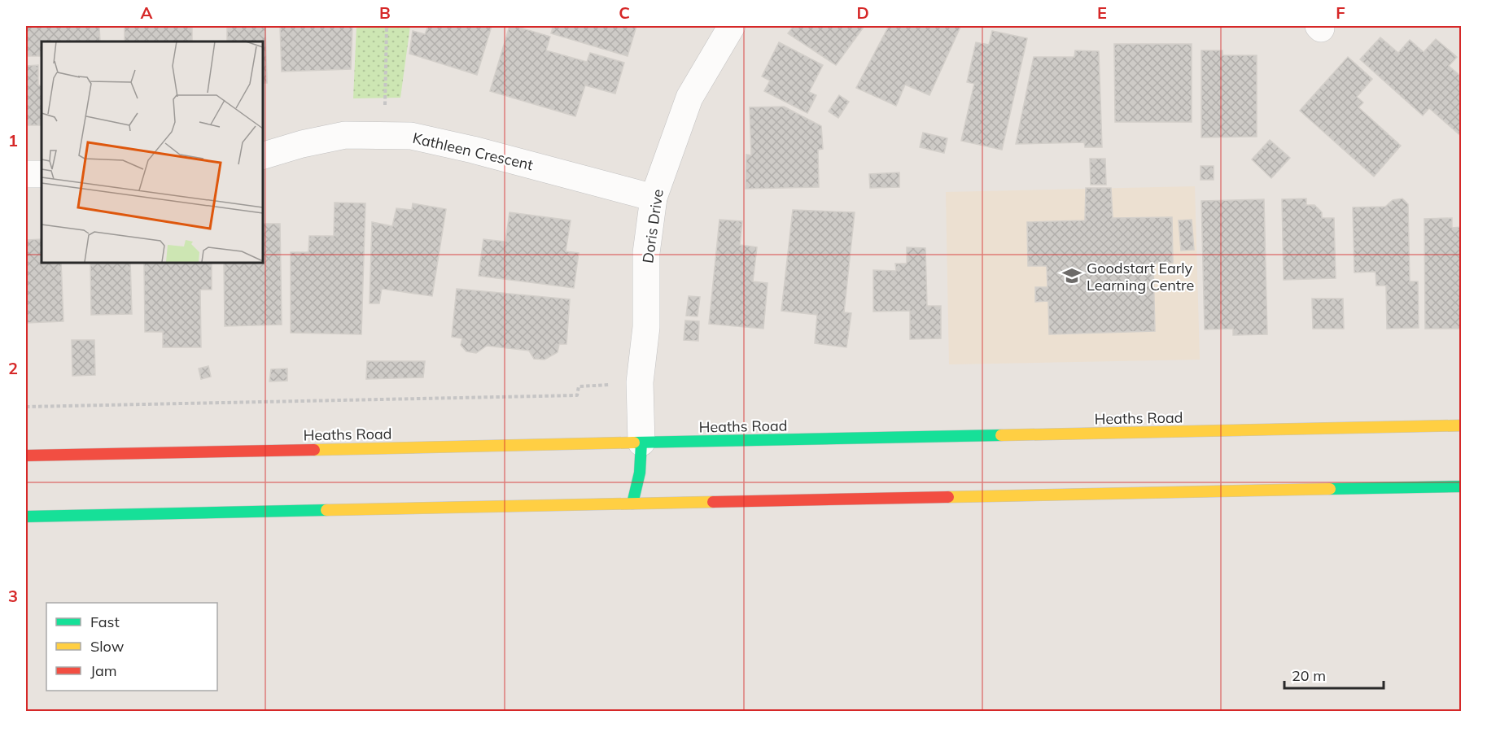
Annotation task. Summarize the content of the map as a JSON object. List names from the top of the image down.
{
  "streets": {
    "main road": ["Heaths Road"],
    "street": ["Kathleen Crescent", "Doris Drive"]
  },
  "crossings": [
    ["Kathleen Crescent", "Doris Drive"],
    ["Doris Drive", "Heaths Road"]
  ],
  "places": {
    "school or university": ["Goodstart Early Learning Centre"]
  },
  "legend": ["Fast", "Slow", "Jam"],
  "scale_bar": "20 m",
  "grid": {
    "columns": [
      "A",
      "B",
      "C",
      "D",
      "E",
      "F"
    ],
    "rows": ["1", "2", "3"]
  }
}
